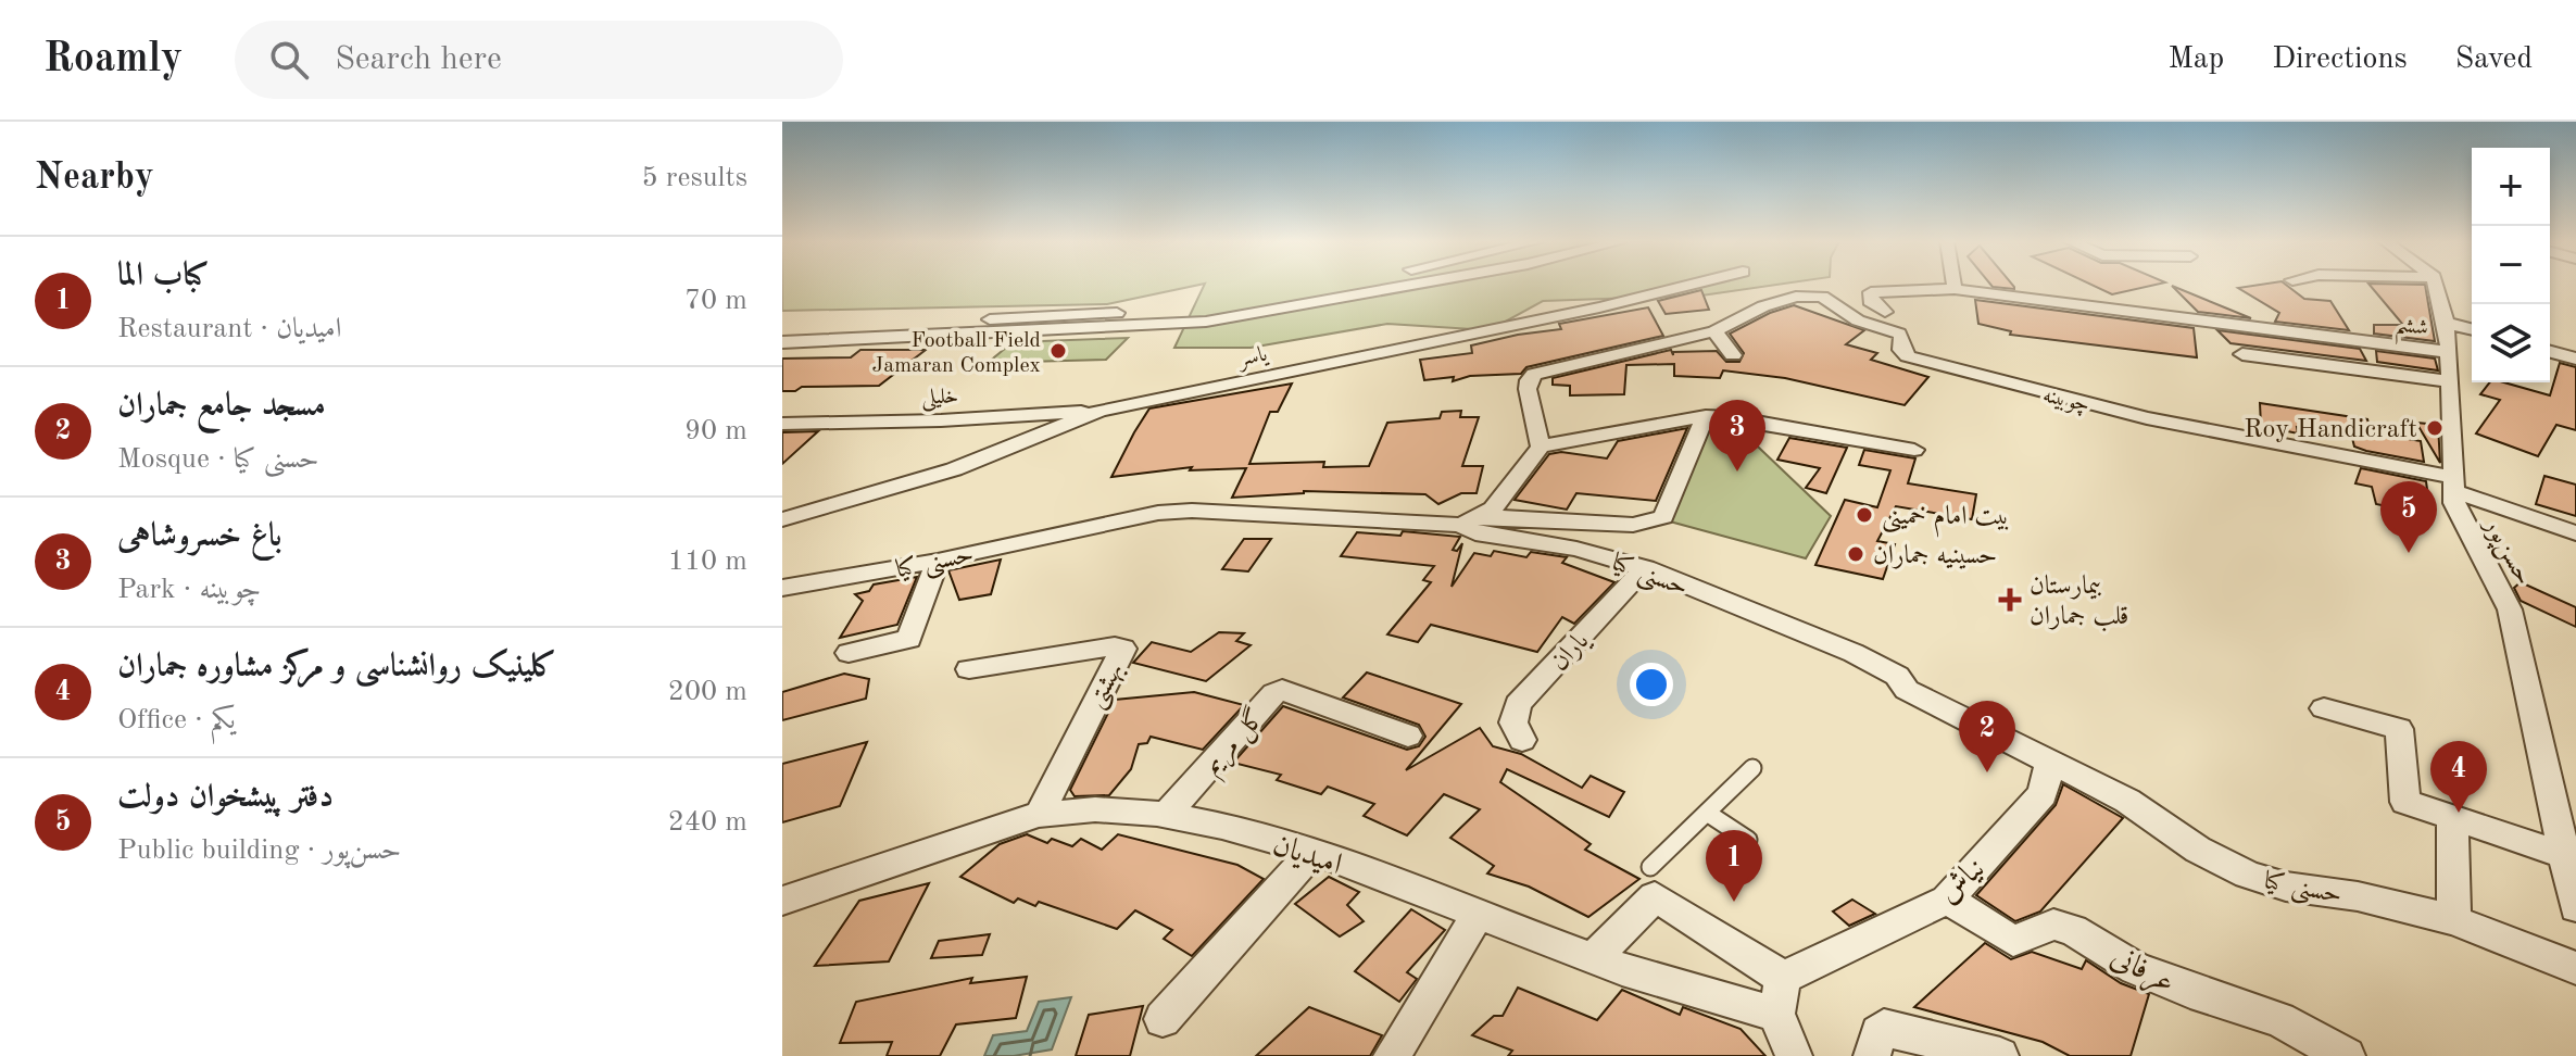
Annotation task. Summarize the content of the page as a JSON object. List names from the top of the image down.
{
  "streets": {
    "street": [
      "ششم",
      "یاسر",
      "خلیلی",
      "چوبینه",
      "حسن‌پور",
      "حسنی کیا",
      "یاران",
      "بهشتی",
      "گل مریم",
      "امیدیان",
      "نیاش",
      "عرفانی"
    ]
  },
  "crossings": [
    ["ششم", "حسن‌پور"],
    ["یاسر", "خلیلی"],
    ["چوبینه", "حسن‌پور"],
    ["حسنی کیا", "یاران"],
    ["حسنی کیا", "نیاش"],
    ["بهشتی", "امیدیان"],
    ["گل مریم", "امیدیان"],
    ["نیاش", "عرفانی"]
  ],
  "places": {
    "other": [
      "Football Field Jamaran Complex",
      "Roy Handicraft",
      "بیت امام خمینی",
      "حسینیه جماران"
    ],
    "health": ["بیمارستان قلب جماران"]
  },
  "page": {
    "header": "Roamly",
    "search": "Search here",
    "nav": ["Map", "Directions", "Saved"],
    "heading": ["Nearby", "5 results"],
    "map_buttons": ["+", "−"],
    "list": [
      {
        "mark": "1",
        "name": "كباب الما",
        "note": "Restaurant · امیدیان",
        "value": "70 m"
      },
      {
        "mark": "2",
        "name": "مسجد جامع جماران",
        "note": "Mosque · حسنی کیا",
        "value": "90 m"
      },
      {
        "mark": "3",
        "name": "باغ خسروشاهی",
        "note": "Park · چوبینه",
        "value": "110 m"
      },
      {
        "mark": "4",
        "name": "کلینیک روانشناسی و مرکز مشاوره جماران",
        "note": "Office · یکم",
        "value": "200 m"
      },
      {
        "mark": "5",
        "name": "دفتر پیشخوان دولت",
        "note": "Public building · حسن‌پور",
        "value": "240 m"
      }
    ],
    "pins": [
      "3",
      "5",
      "2",
      "4",
      "1"
    ]
  }
}
